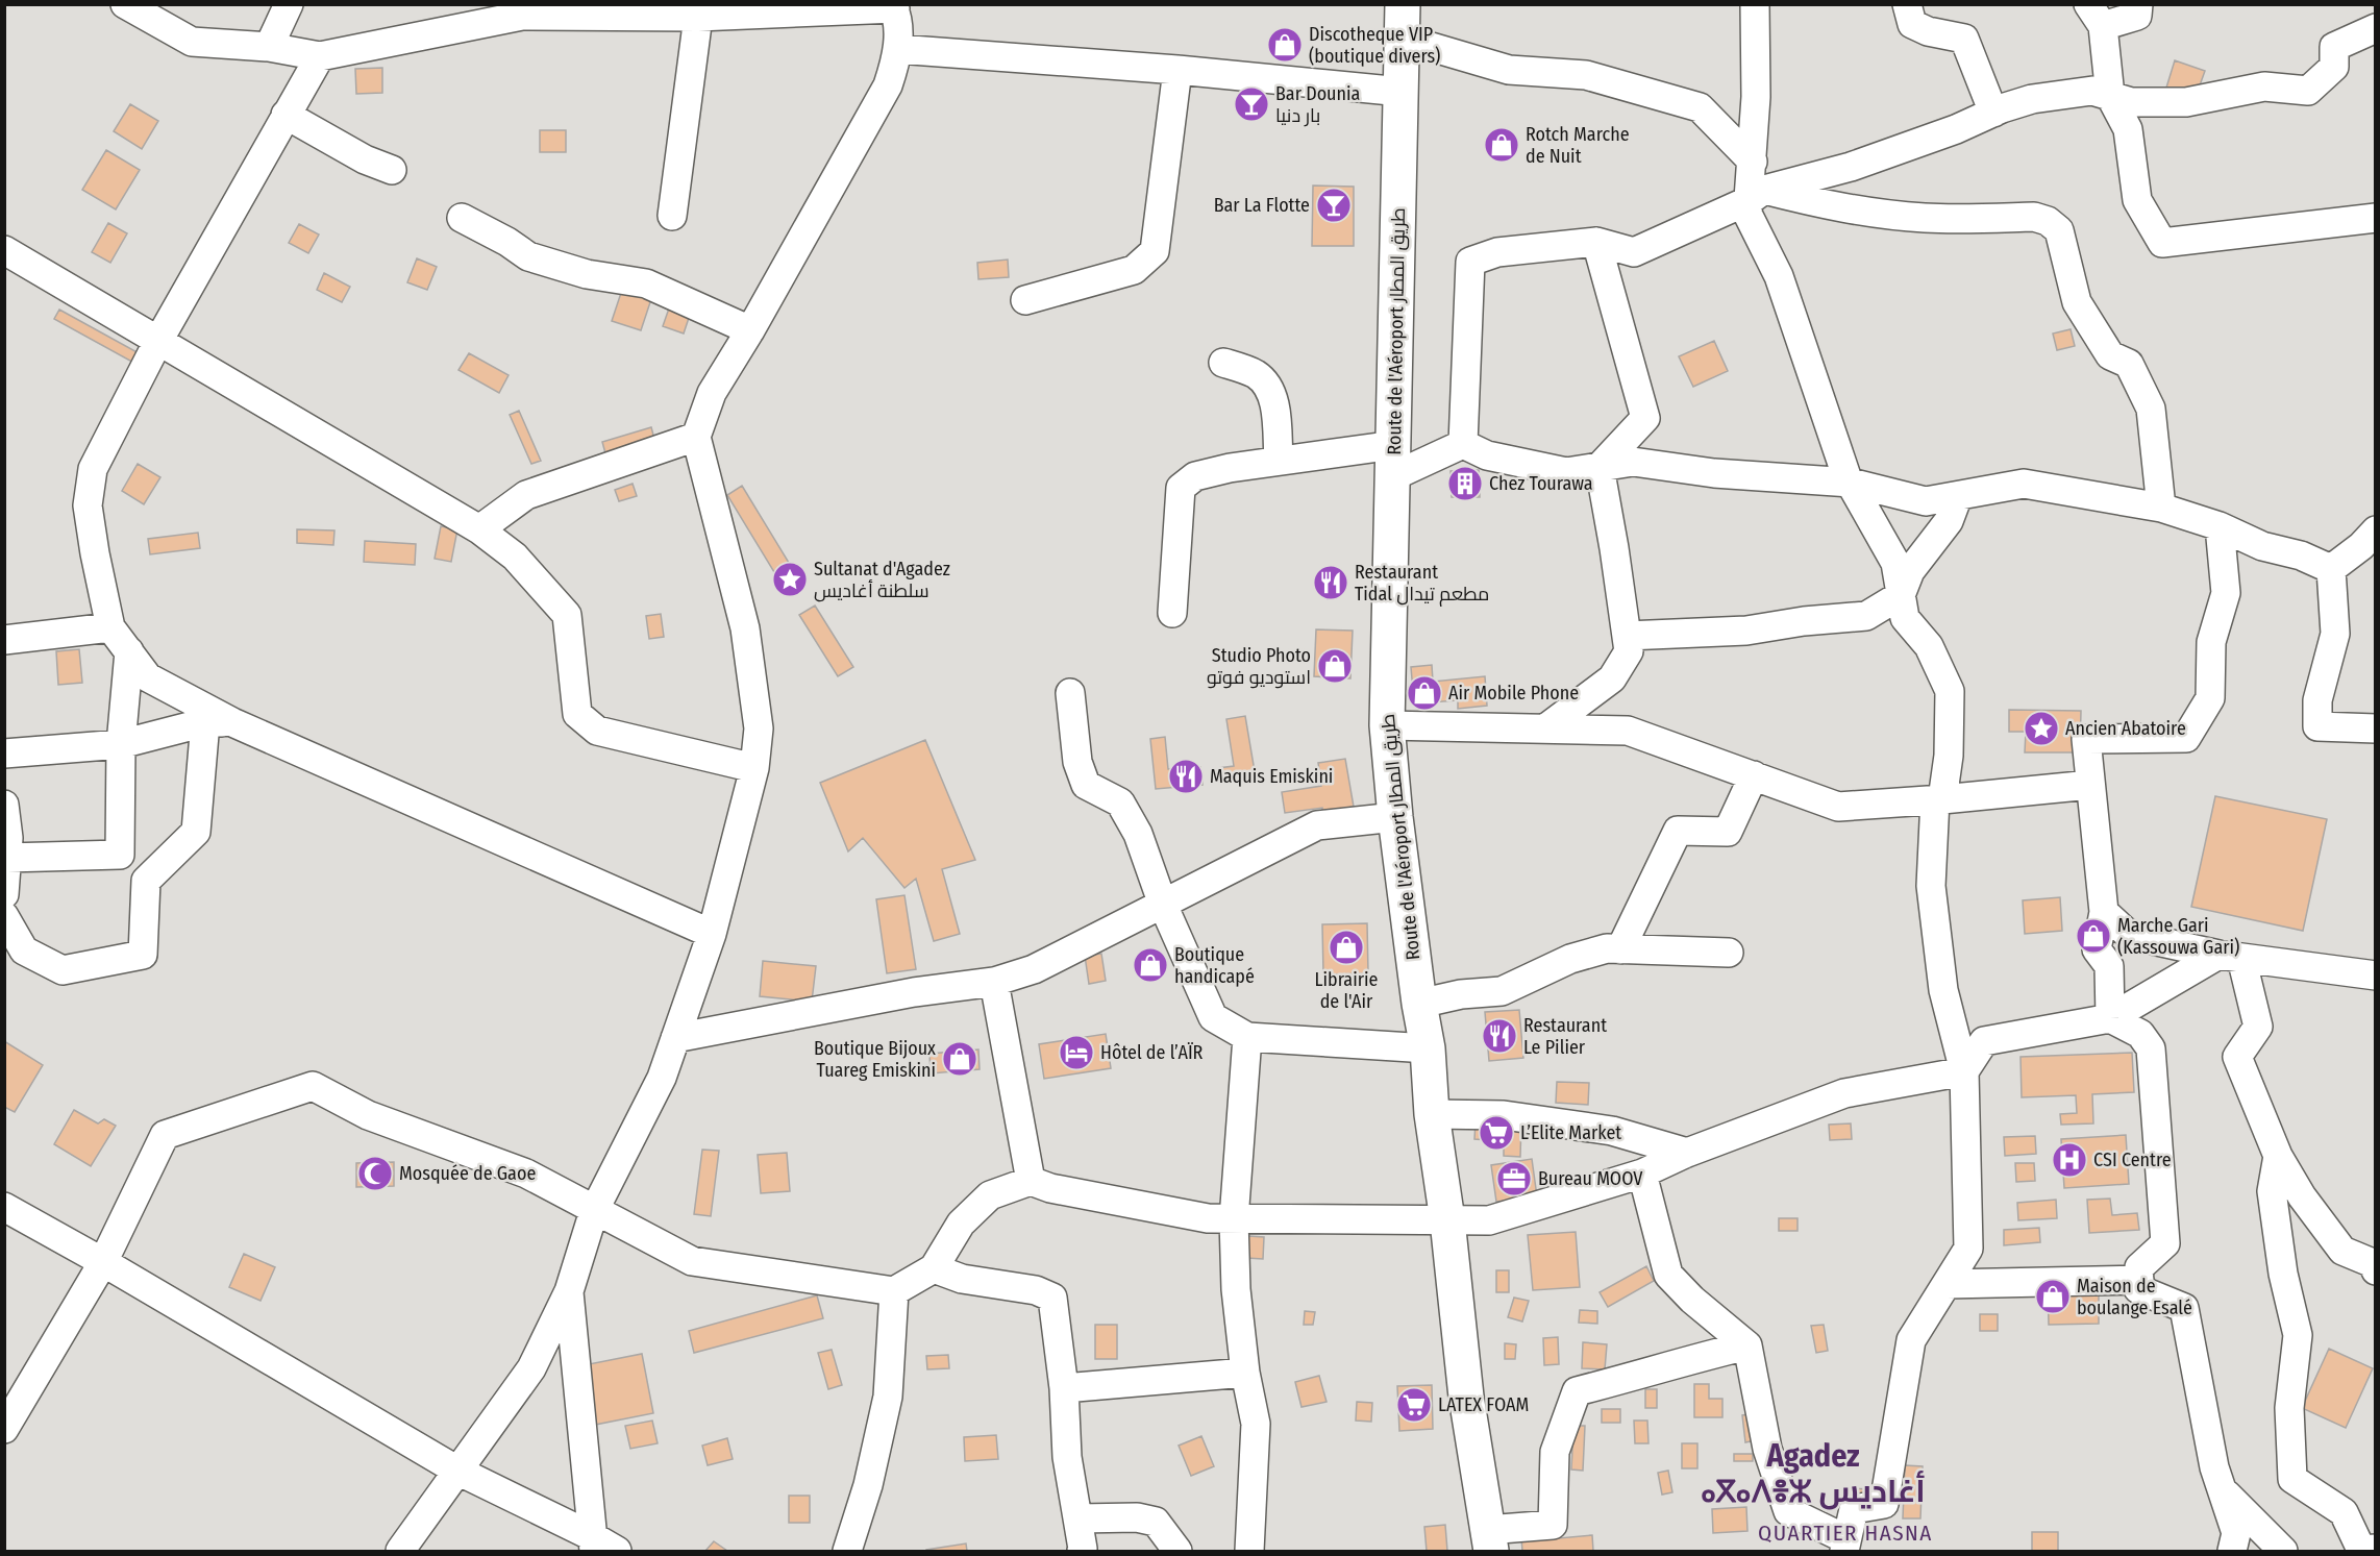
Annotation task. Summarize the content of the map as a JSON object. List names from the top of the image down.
{
  "streets": {
    "main road": ["Route de l'Aéroport طريق المطار"]
  },
  "districts": ["Agadez ⴰⴳⴰⴷⴻⵣ أغاديس", "QUARTIER HASNA"],
  "places": {
    "shop": [
      "Discotheque VIP (boutique divers)",
      "Rotch Marche de Nuit",
      "Studio Photo استوديو فوتو",
      "Air Mobile Phone",
      "Marche Gari (Kassouwa Gari)",
      "Librairie de l'Air",
      "Boutique handicapé",
      "Boutique Bijoux Tuareg Emiskini",
      "Maison de boulange Esalé"
    ],
    "bar": ["Bar Dounia بار دنيا", "Bar La Flotte"],
    "building": ["Chez Tourawa"],
    "place": ["Sultanat d'Agadez سلطنة أغاديس", "Ancien Abatoire"],
    "restaurant": ["Restaurant Tidal مطعم تيدال", "Maquis Emiskini", "Restaurant Le Pilier"],
    "hotel": ["Hôtel de l’AÏR"],
    "supermarket": ["L’Elite Market", "LATEX FOAM"],
    "hospital": ["CSI Centre"],
    "mosque": ["Mosquée de Gaoe"],
    "office": ["Bureau MOOV"]
  }
}
